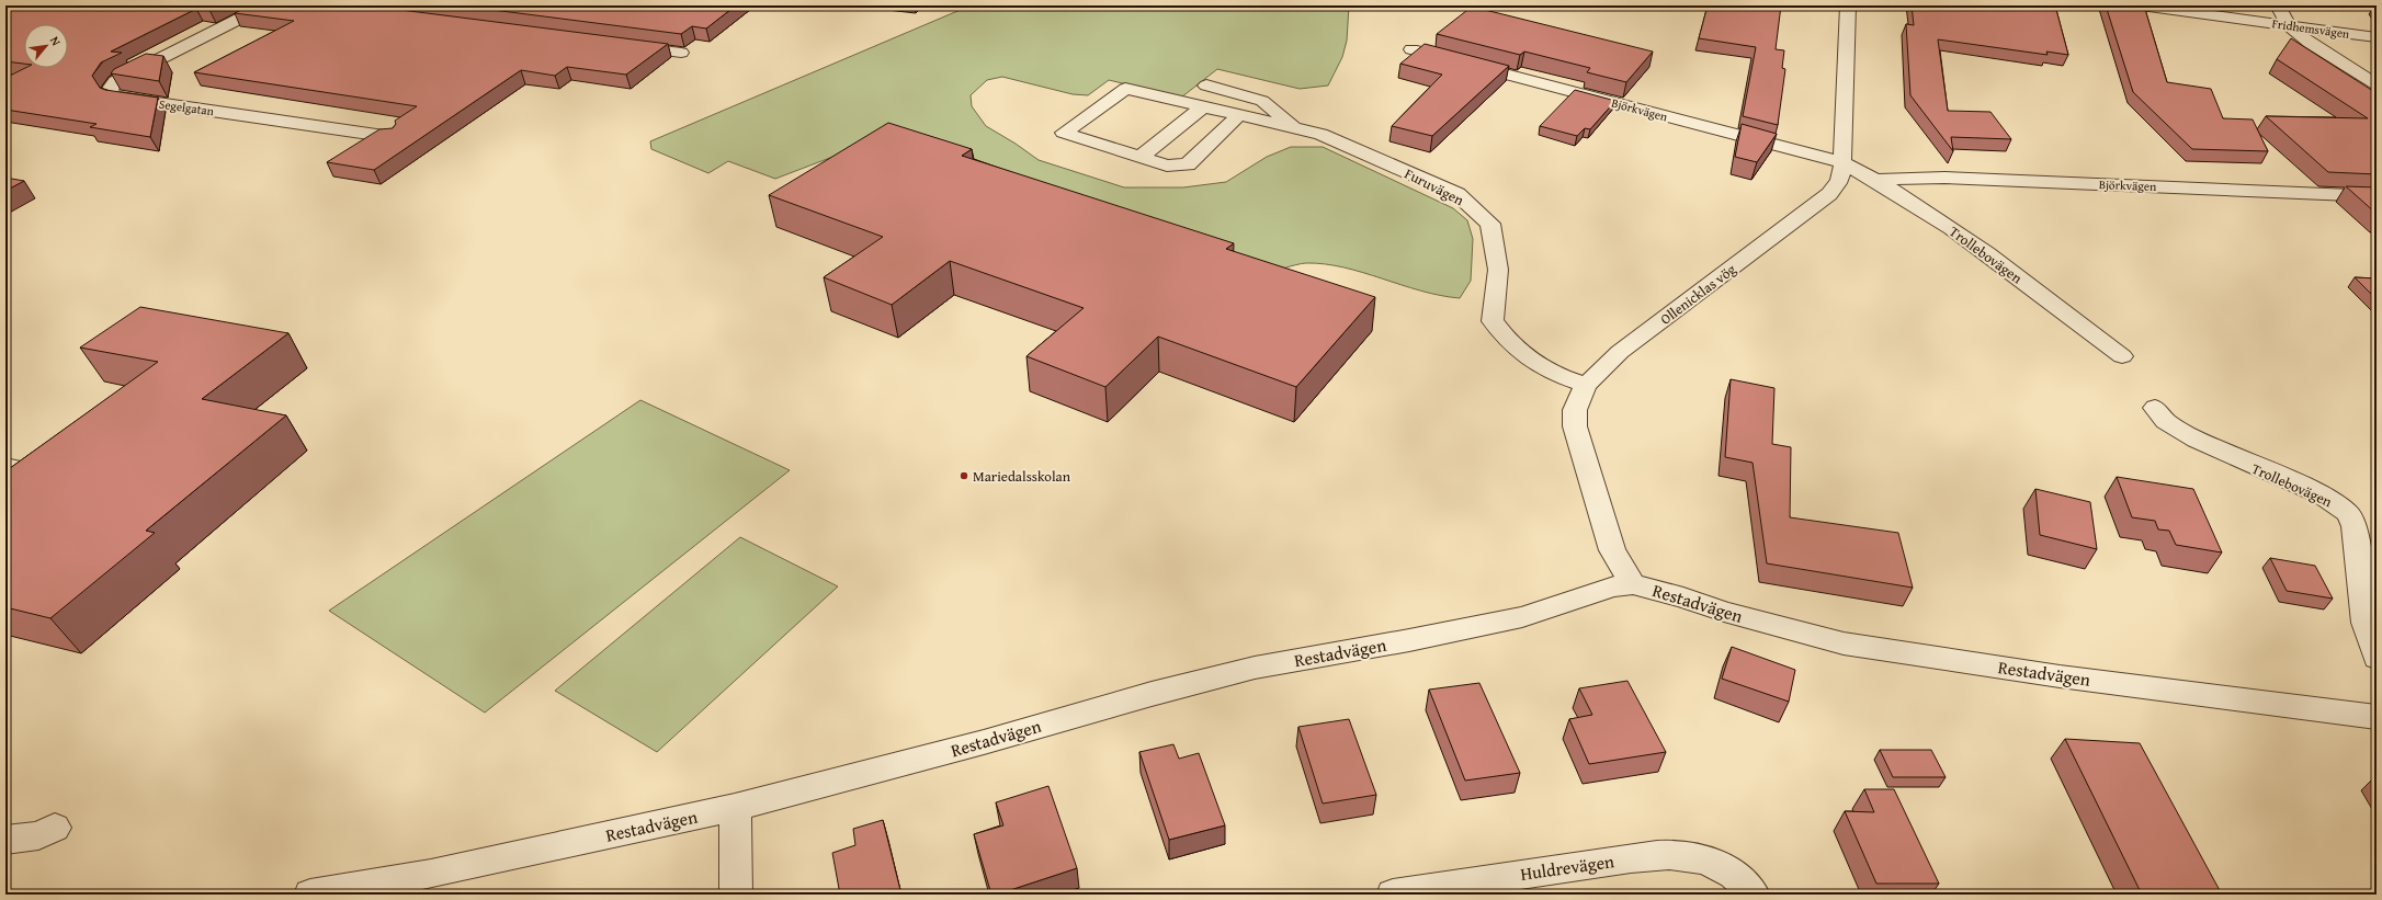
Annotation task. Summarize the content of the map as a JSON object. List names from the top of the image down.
{
  "streets": {
    "street": [
      "Fridhemsvägen",
      "Segelgatan",
      "Björkvägen",
      "Furuvägen",
      "Trollebovägen",
      "Ollenicklas vög",
      "Restadvägen",
      "Huldrevägen"
    ]
  },
  "crossings": [
    ["Björkvägen", "Trollebovägen"],
    ["Björkvägen", "Ollenicklas vög"],
    ["Furuvägen", "Ollenicklas vög"],
    ["Trollebovägen", "Ollenicklas vög"],
    ["Ollenicklas vög", "Restadvägen"]
  ],
  "places": ["Mariedalsskolan"],
  "north": "top right"
}
